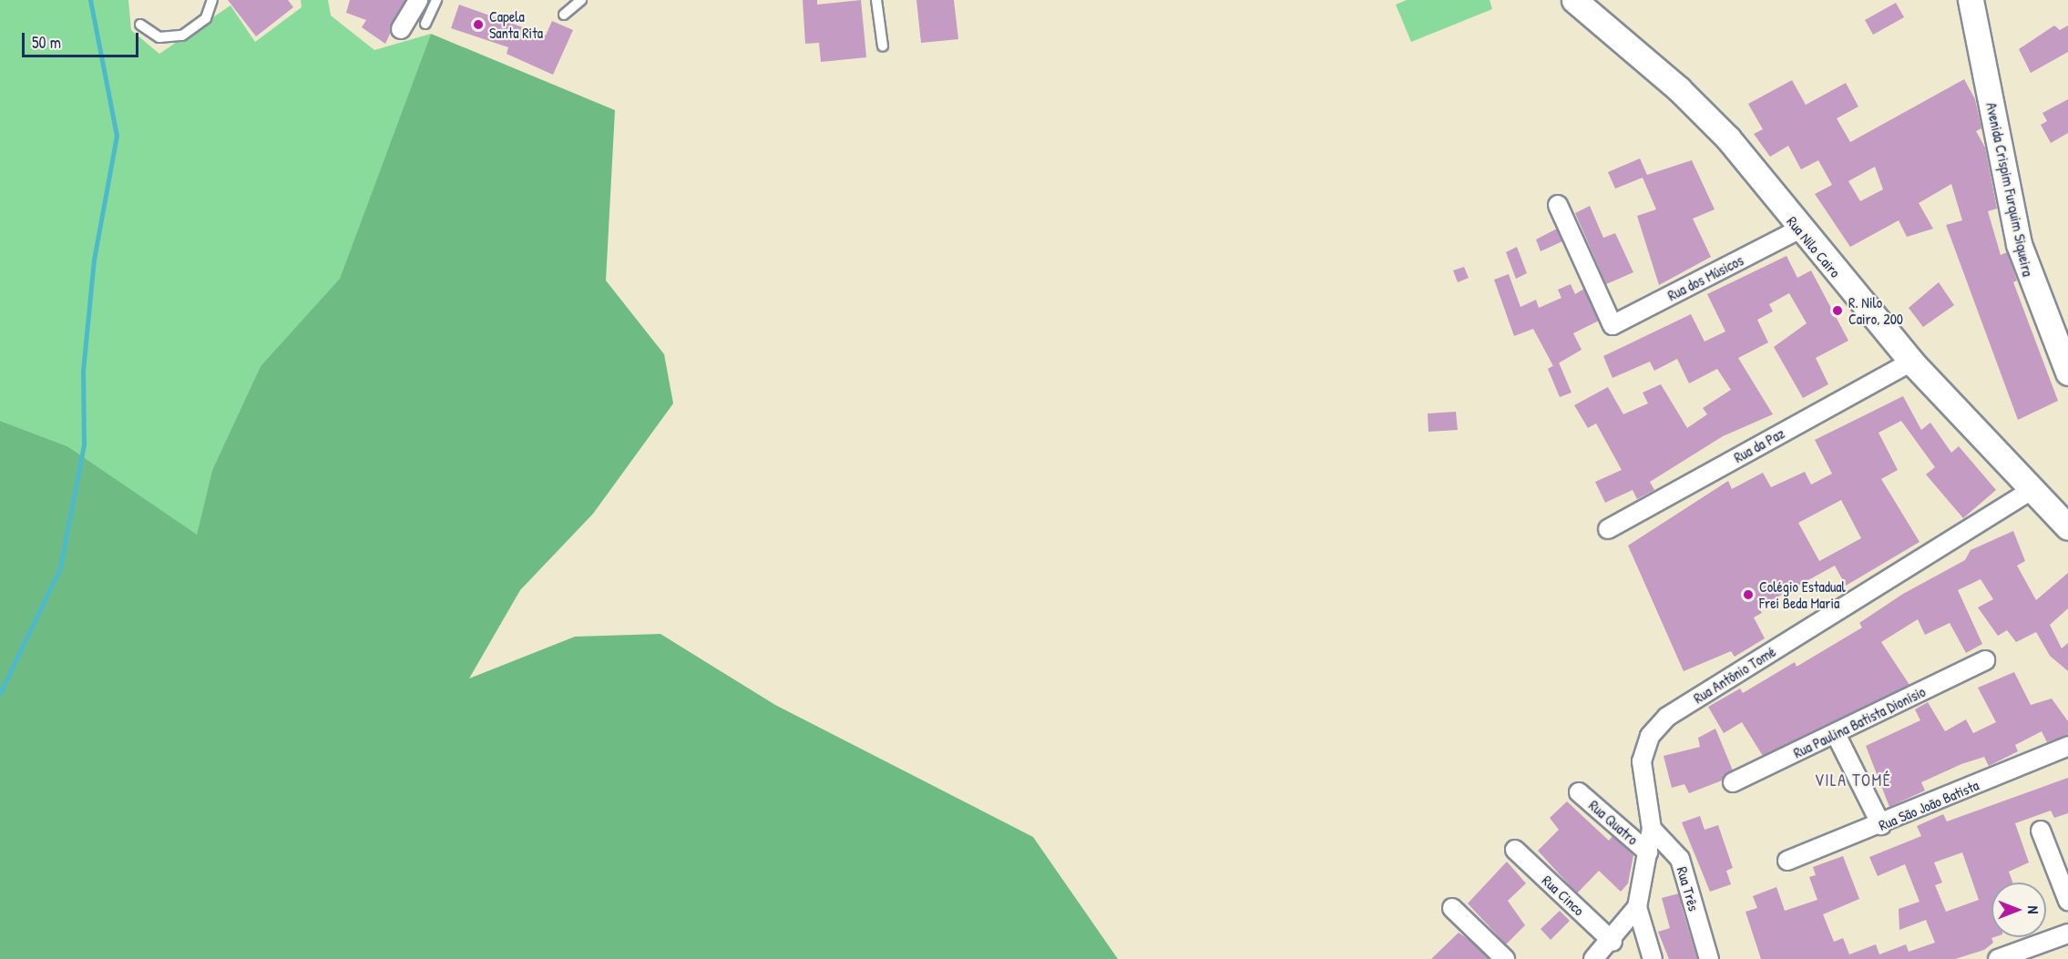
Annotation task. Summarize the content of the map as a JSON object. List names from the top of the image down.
{
  "streets": {
    "street": [
      "Avenida Crispim Furquim Siqueira",
      "Rua Nilo Cairo",
      "Rua dos Músicos",
      "Rua da Paz",
      "Rua Antônio Tomé",
      "Rua Paulina Batista Dionísio",
      "Rua São João Batista",
      "Rua Quatro",
      "Rua Três",
      "Rua Cinco"
    ]
  },
  "crossings": [
    ["Rua Nilo Cairo", "Rua dos Músicos"],
    ["Rua Nilo Cairo", "Rua da Paz"],
    ["Rua Nilo Cairo", "Rua Antônio Tomé"],
    ["Rua Antônio Tomé", "Rua Quatro"],
    ["Rua Antônio Tomé", "Rua Três"],
    ["Rua Antônio Tomé", "Rua Cinco"]
  ],
  "districts": ["VILA TOMÉ"],
  "places": ["Capela Santa Rita", "R. Nilo Cairo, 200", "Colégio Estadual Frei Beda Maria"],
  "scale_bar": "50 m",
  "north": "right"
}
